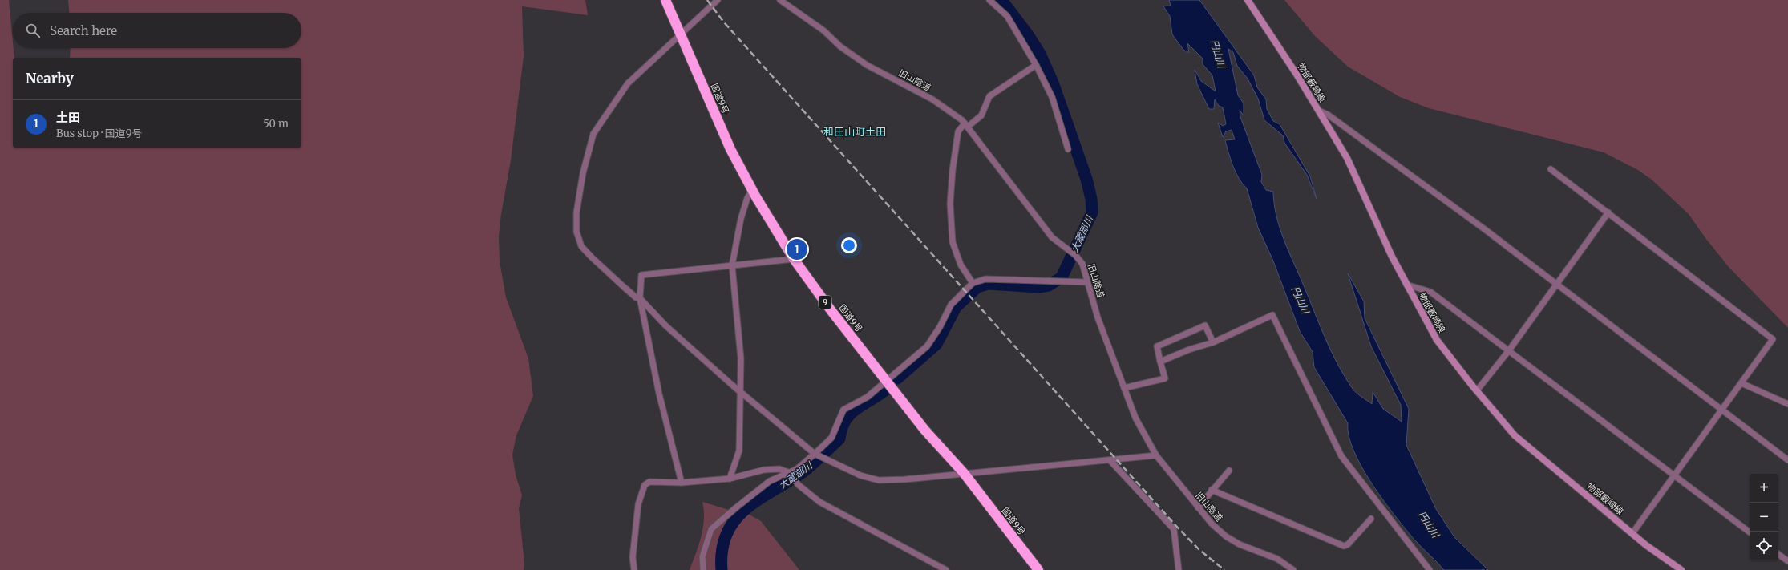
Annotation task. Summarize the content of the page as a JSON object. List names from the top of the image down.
{
  "streets": {
    "highway": ["国道9号", "9"],
    "main road": ["物部藪崎線"],
    "street": ["旧山陰道"]
  },
  "districts": ["和田山町土田"],
  "water": ["円山川", "大蔵部川"],
  "page": {
    "search": "Search here",
    "heading": "Nearby",
    "list": [
      {
        "mark": "1",
        "name": "土田",
        "note": "Bus stop · 国道9号",
        "value": "50 m"
      }
    ],
    "pins": "1",
    "map_buttons": ["+", "−"]
  }
}
